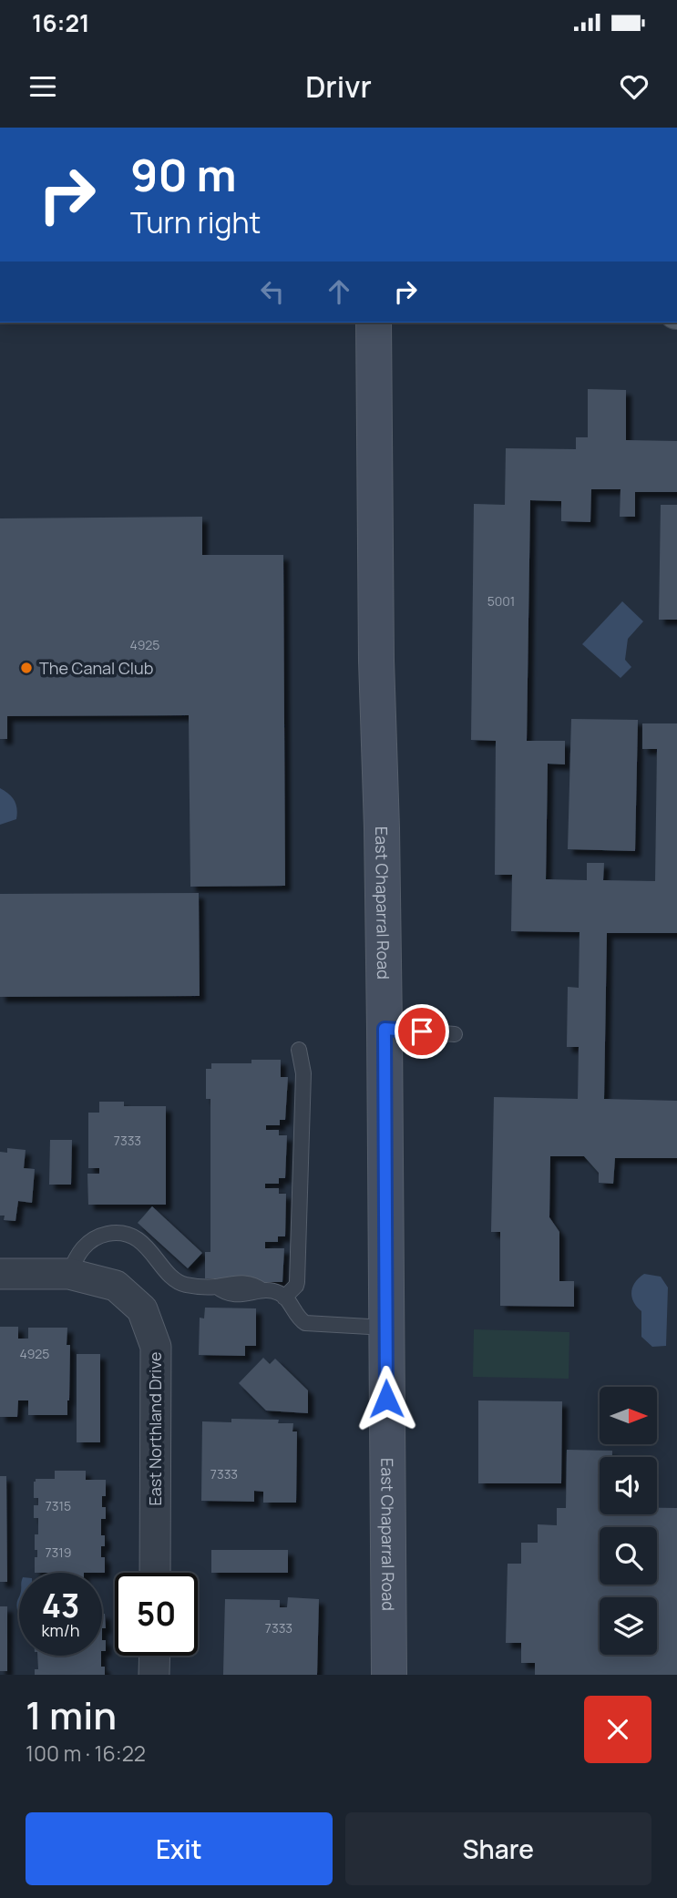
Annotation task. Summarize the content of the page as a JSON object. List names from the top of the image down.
{
  "streets": {
    "main road": ["East Chaparral Road"],
    "street": ["East Northland Drive"]
  },
  "places": ["The Canal Club"],
  "house_numbers": [
    "5001",
    "4925",
    "7333",
    "4925",
    "7333",
    "7315",
    "7319",
    "7333"
  ],
  "north": "right",
  "page": {
    "status": "16:21",
    "header": "Drivr",
    "turn": ["90 m", "Turn right"],
    "speed": "43 km/h",
    "limit": "50",
    "heading": ["1 min", "100 m · 16:22"],
    "buttons": ["Exit", "Share"]
  }
}
